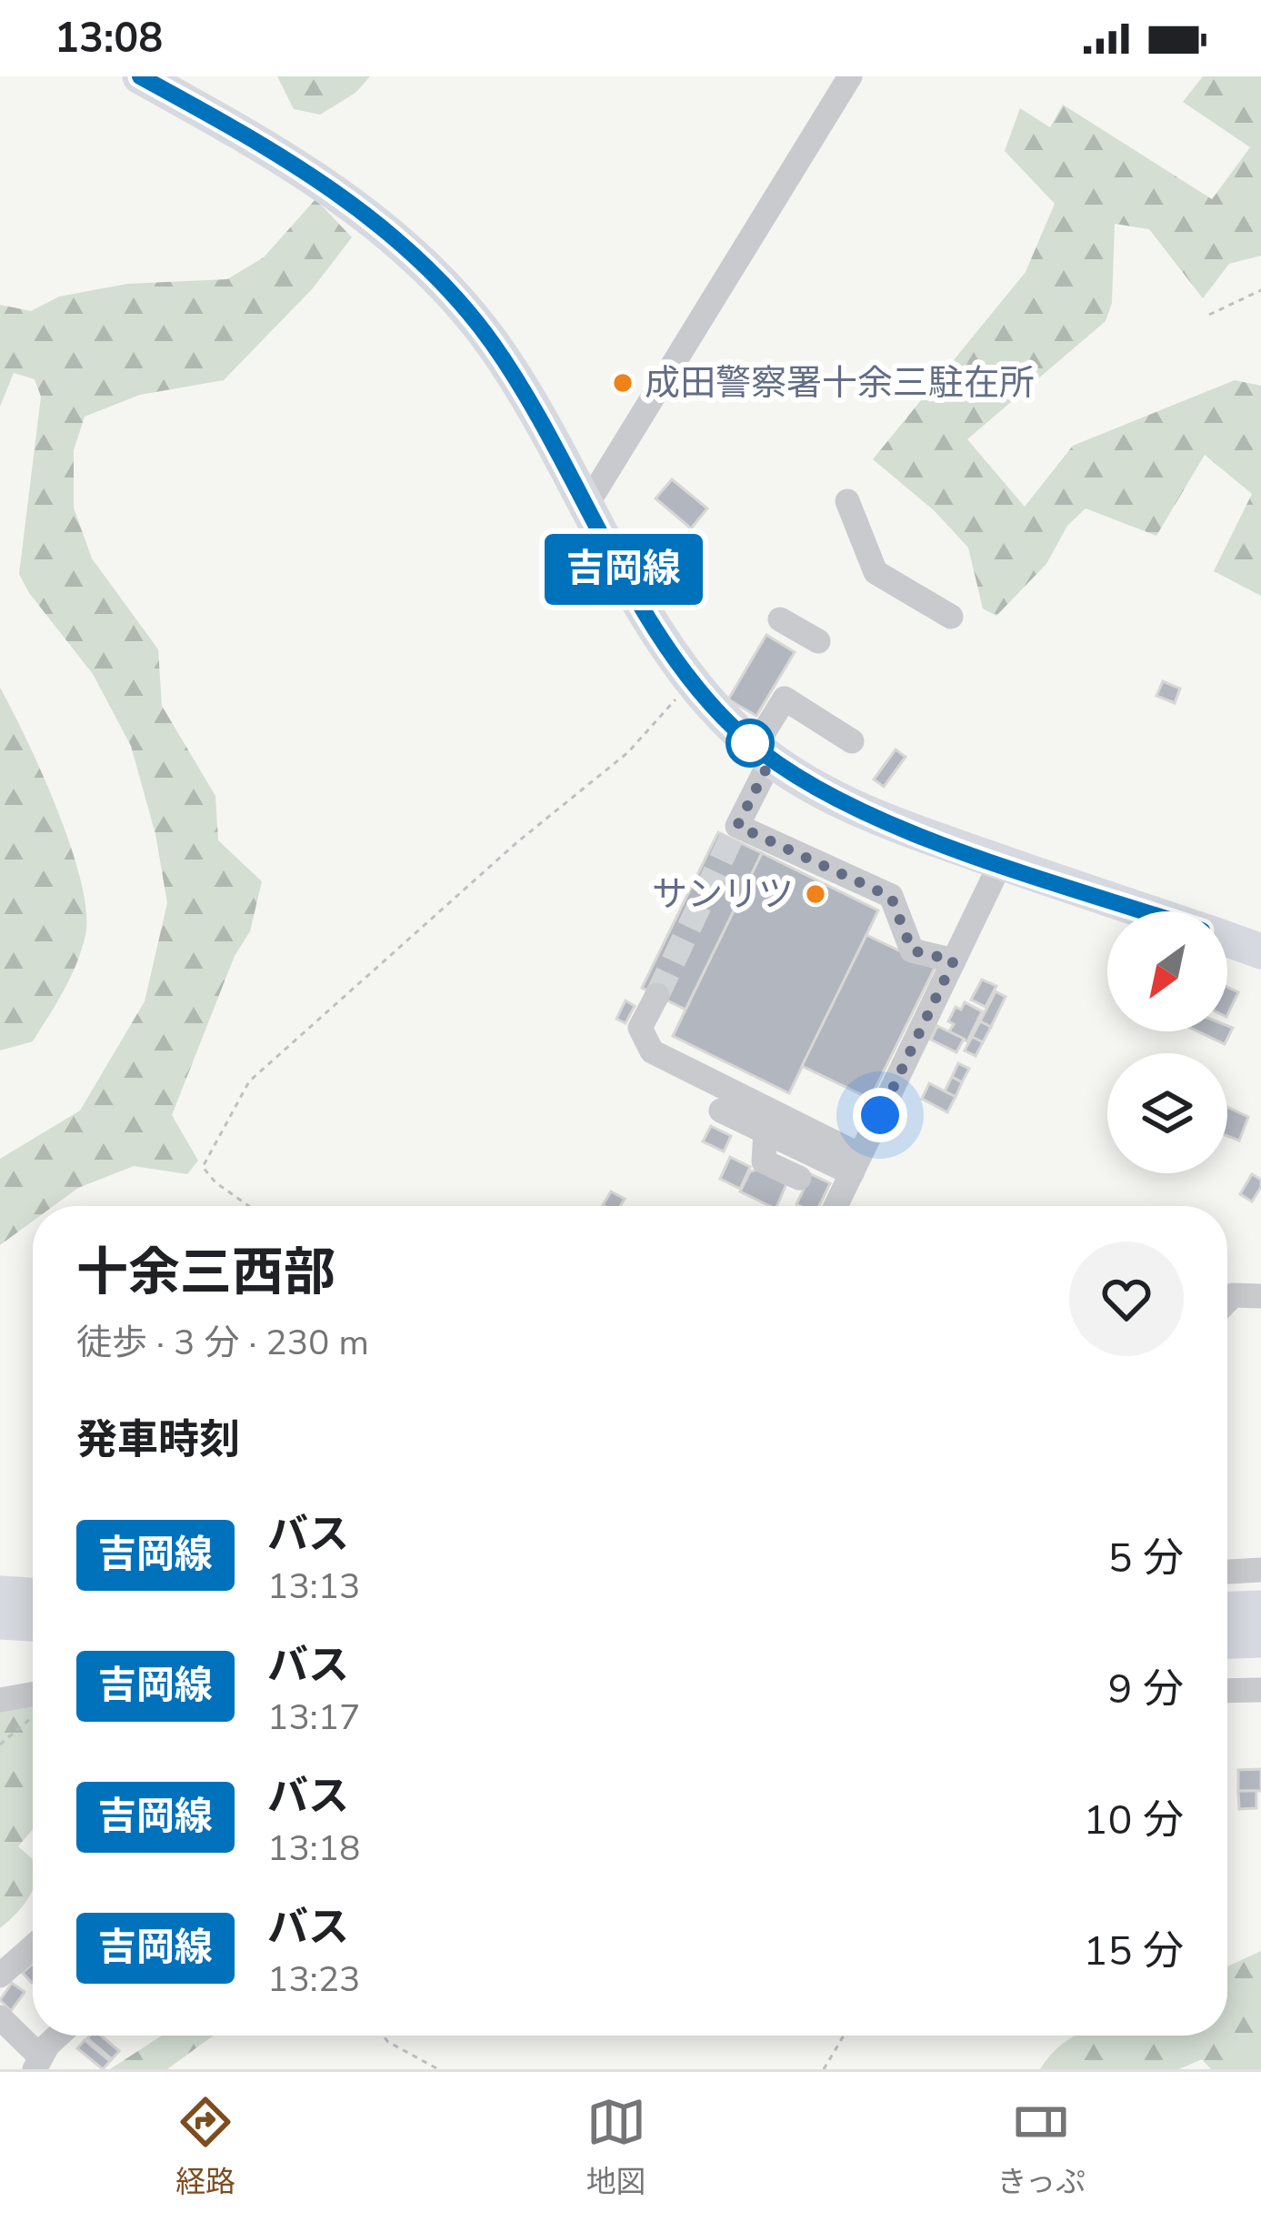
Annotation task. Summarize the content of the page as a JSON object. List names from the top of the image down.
{
  "places": ["成田警察署十余三駐在所", "サンリツ"],
  "lines": ["bus line 吉岡線"],
  "north": "bottom left",
  "page": {
    "status": "13:08",
    "on_map": "吉岡線",
    "heading": [
      ["十余三西部", "徒歩 · 3 分 · 230 m"],
      "発車時刻"
    ],
    "list": [
      {
        "mark": "吉岡線",
        "name": "バス",
        "note": "13:13",
        "value": "5 分"
      },
      {
        "mark": "吉岡線",
        "name": "バス",
        "note": "13:17",
        "value": "9 分"
      },
      {
        "mark": "吉岡線",
        "name": "バス",
        "note": "13:18",
        "value": "10 分"
      },
      {
        "mark": "吉岡線",
        "name": "バス",
        "note": "13:23",
        "value": "15 分"
      }
    ],
    "tabs": ["経路", "地図", "きっぷ"]
  }
}
